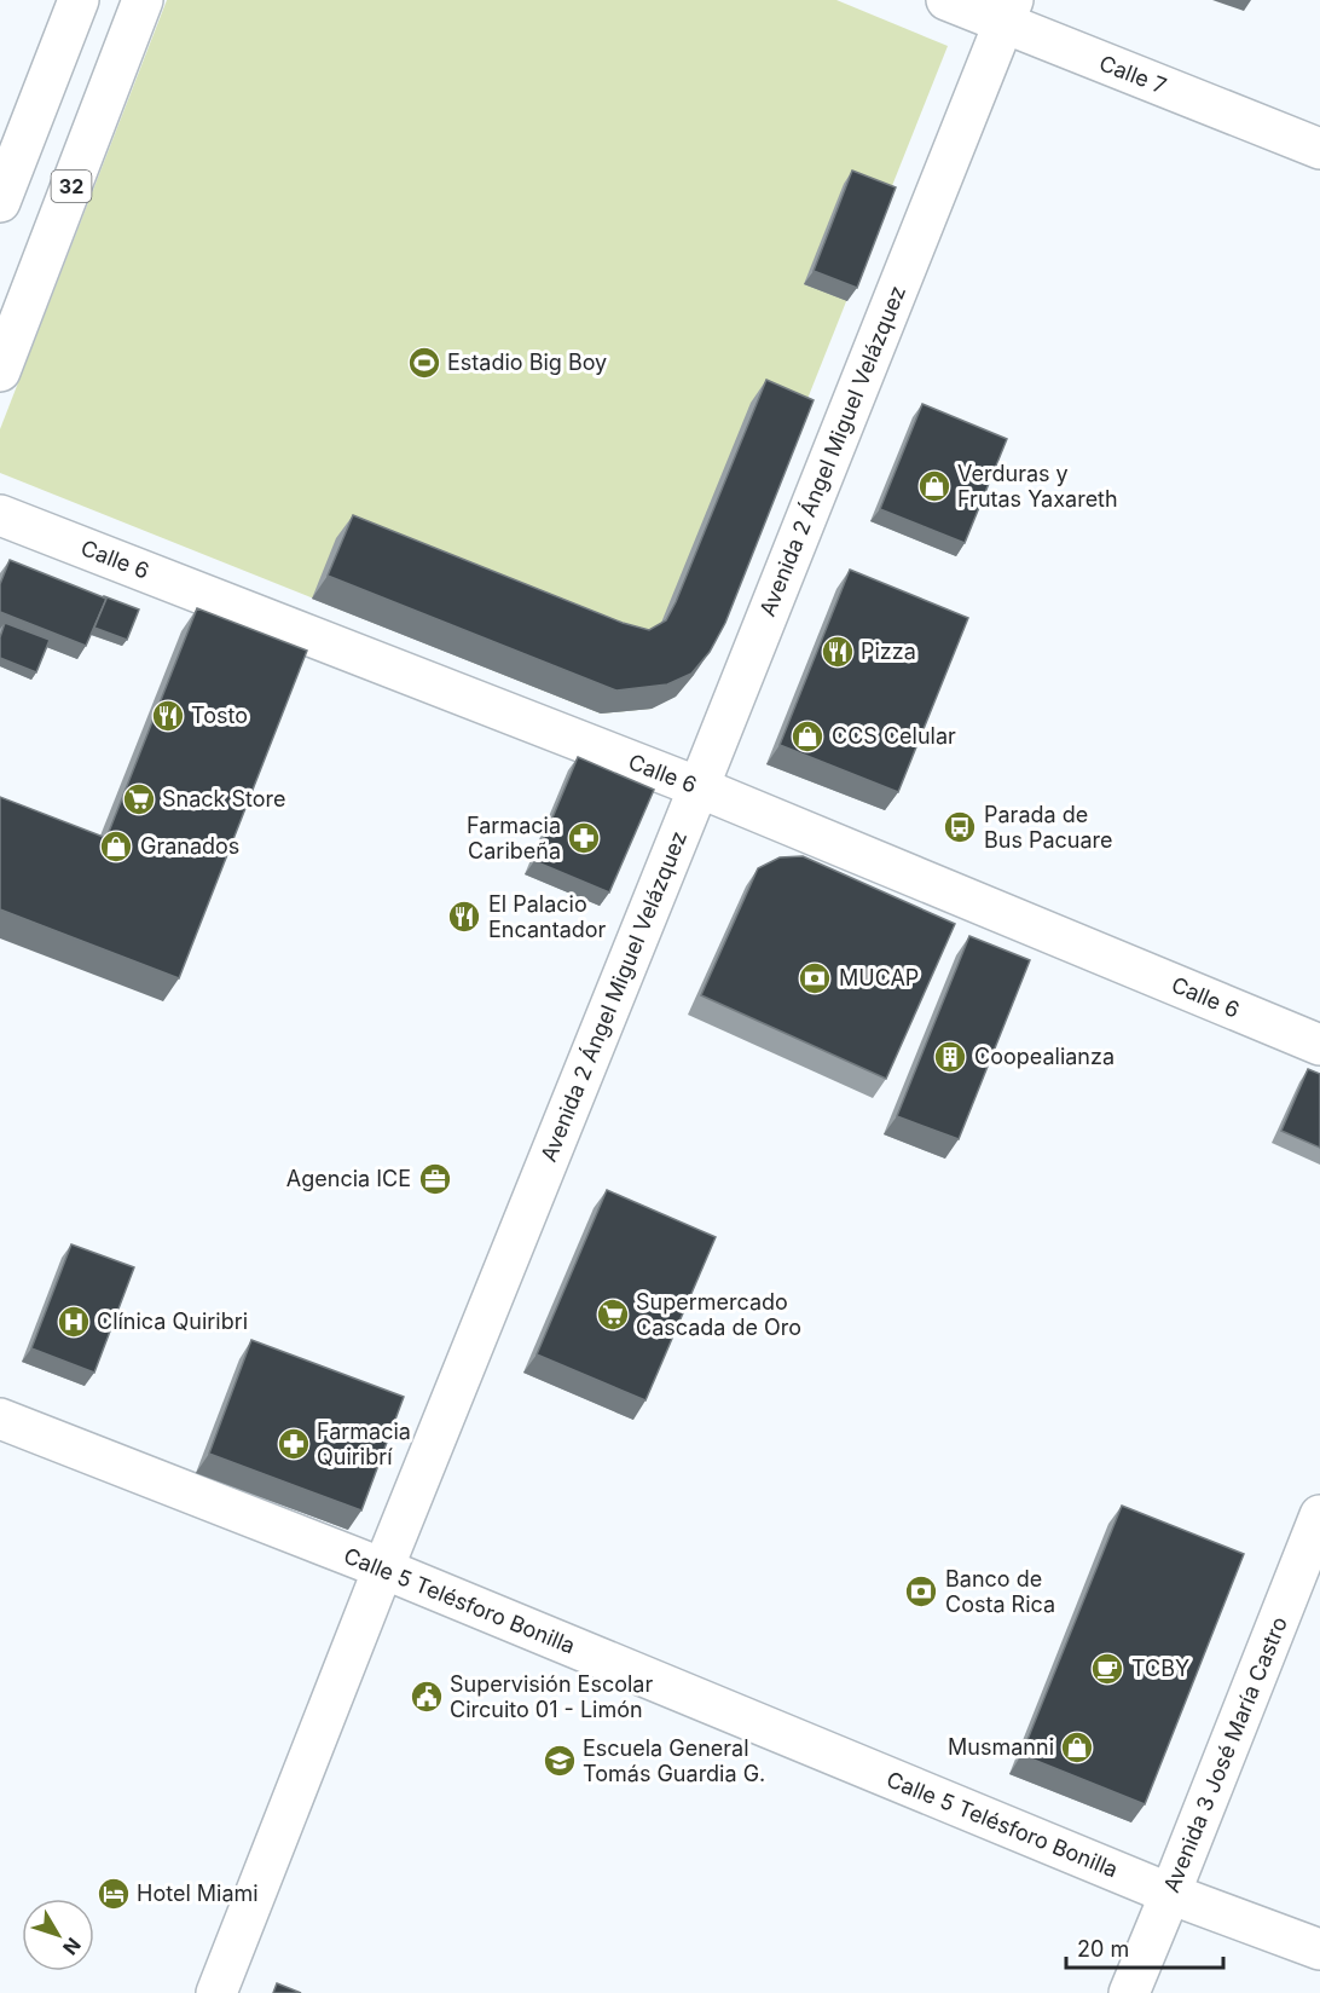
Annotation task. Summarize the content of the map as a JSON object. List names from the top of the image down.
{
  "streets": {
    "main road": [
      "Calle 7",
      "32",
      "Avenida 2 Ángel Miguel Velázquez",
      "Calle 6",
      "Calle 5 Telésforo Bonilla",
      "Avenida 3 José María Castro"
    ]
  },
  "crossings": [
    ["Calle 7", "Avenida 2 Ángel Miguel Velázquez"],
    ["Avenida 2 Ángel Miguel Velázquez", "Calle 6"],
    ["Avenida 2 Ángel Miguel Velázquez", "Calle 5 Telésforo Bonilla"],
    ["Calle 5 Telésforo Bonilla", "Avenida 3 José María Castro"]
  ],
  "places": {
    "sports": ["Estadio Big Boy"],
    "shop": [
      "Verduras y Frutas Yaxareth",
      "CCS Celular",
      "Granados",
      "Musmanni"
    ],
    "restaurant": ["Pizza", "Tosto", "El Palacio Encantador"],
    "supermarket": ["Snack Store", "Supermercado Cascada de Oro"],
    "bus stop": ["Parada de Bus Pacuare"],
    "pharmacy": ["Farmacia Caribeña", "Farmacia Quiribrí"],
    "bank": ["MUCAP", "Banco de Costa Rica"],
    "building": ["Coopealianza"],
    "office": ["Agencia ICE"],
    "hospital": ["Clínica Quiribri"],
    "cafe": ["TCBY"],
    "public building": ["Supervisión Escolar Circuito 01 - Limón"],
    "school or university": ["Escuela General Tomás Guardia G."],
    "hotel": ["Hotel Miami"]
  },
  "scale_bar": "20 m",
  "north": "bottom right"
}
